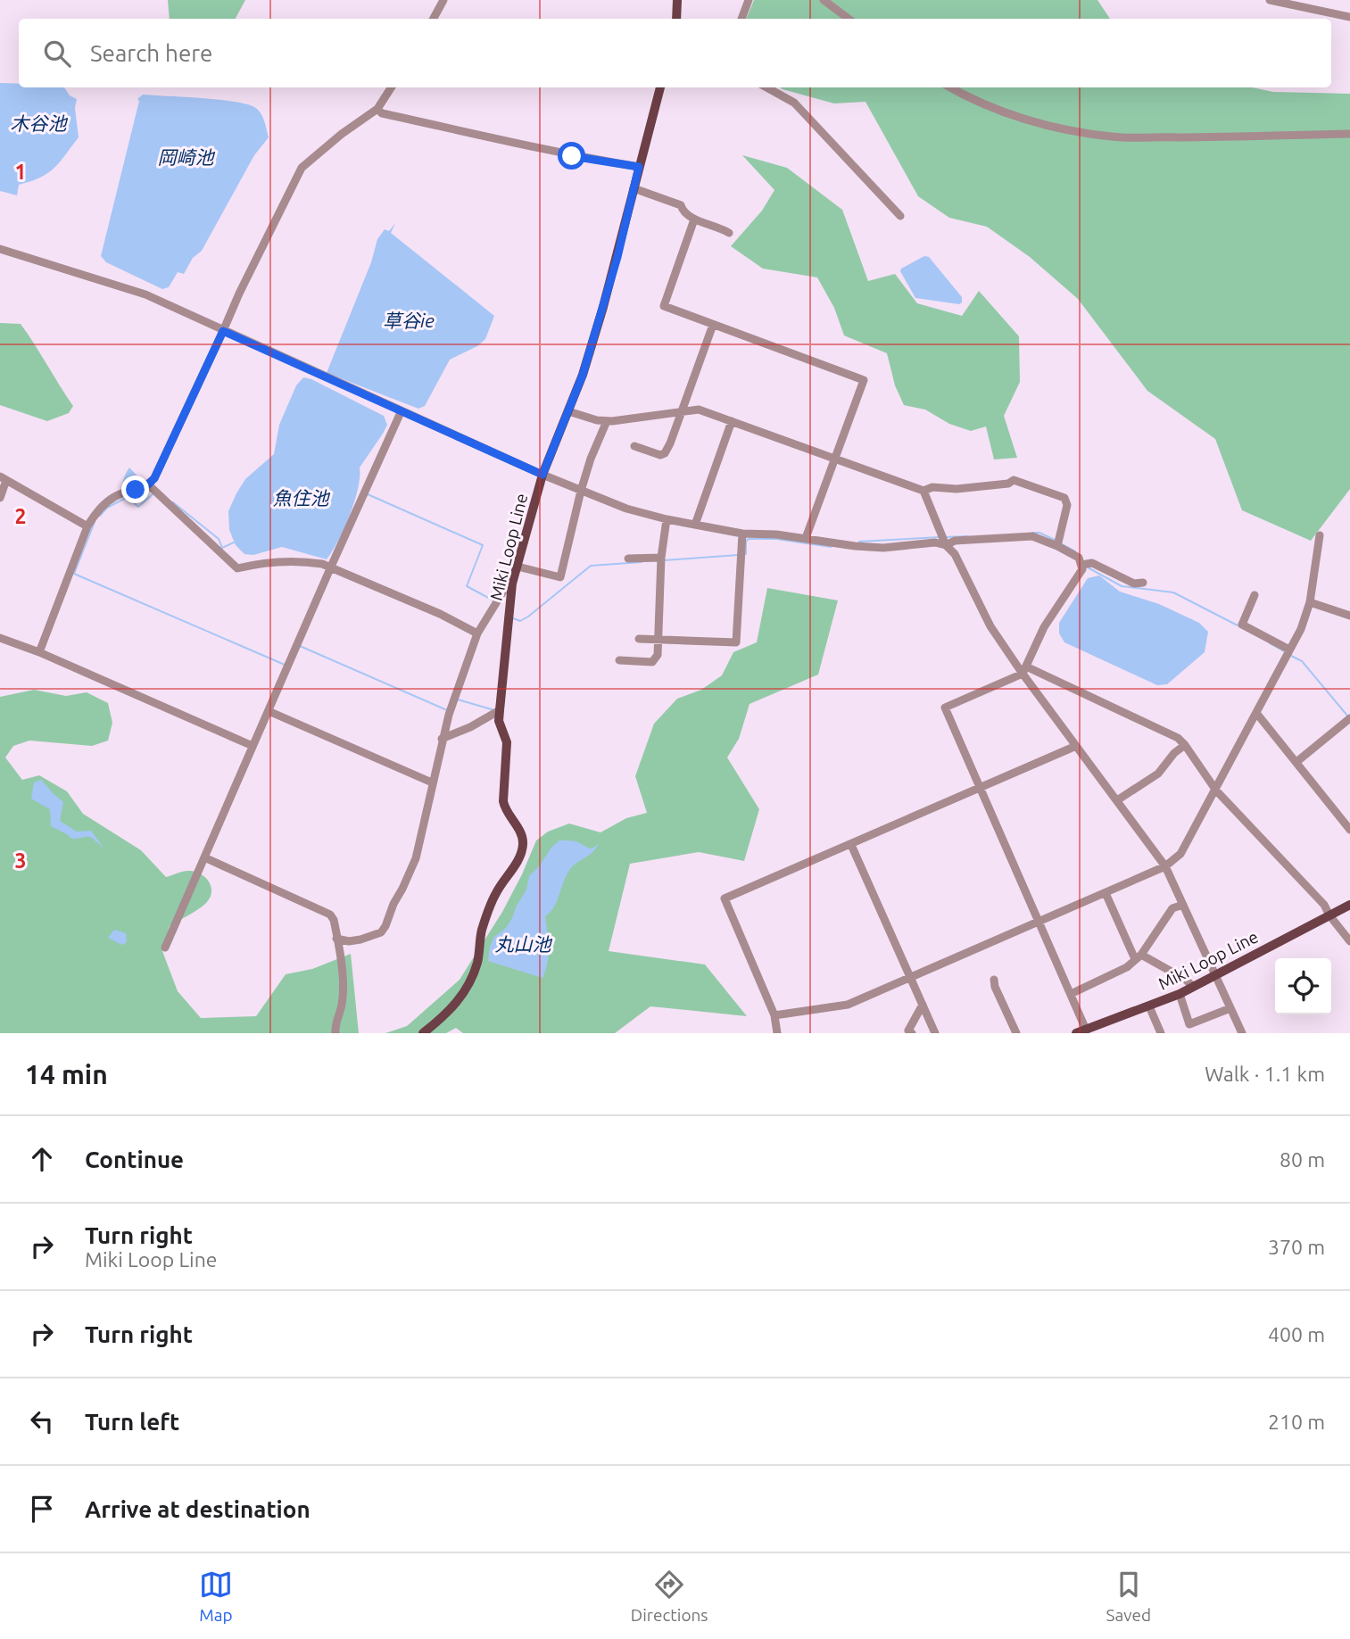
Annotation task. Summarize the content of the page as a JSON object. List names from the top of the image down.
{
  "streets": {
    "main road": ["Miki Loop Line"]
  },
  "water": [
    "木谷池",
    "岡崎池",
    "草谷ie",
    "魚住池",
    "丸山池"
  ],
  "page": {
    "search": "Search here",
    "heading": ["14 min", "Walk · 1.1 km"],
    "list": [
      ["Continue", "80 m"],
      ["Turn right", "Miki Loop Line", "370 m"],
      ["Turn right", "400 m"],
      ["Turn left", "210 m"],
      "Arrive at destination"
    ],
    "nav": ["Map", "Directions", "Saved"]
  },
  "grid": {
    "rows": ["1", "2", "3"]
  }
}
